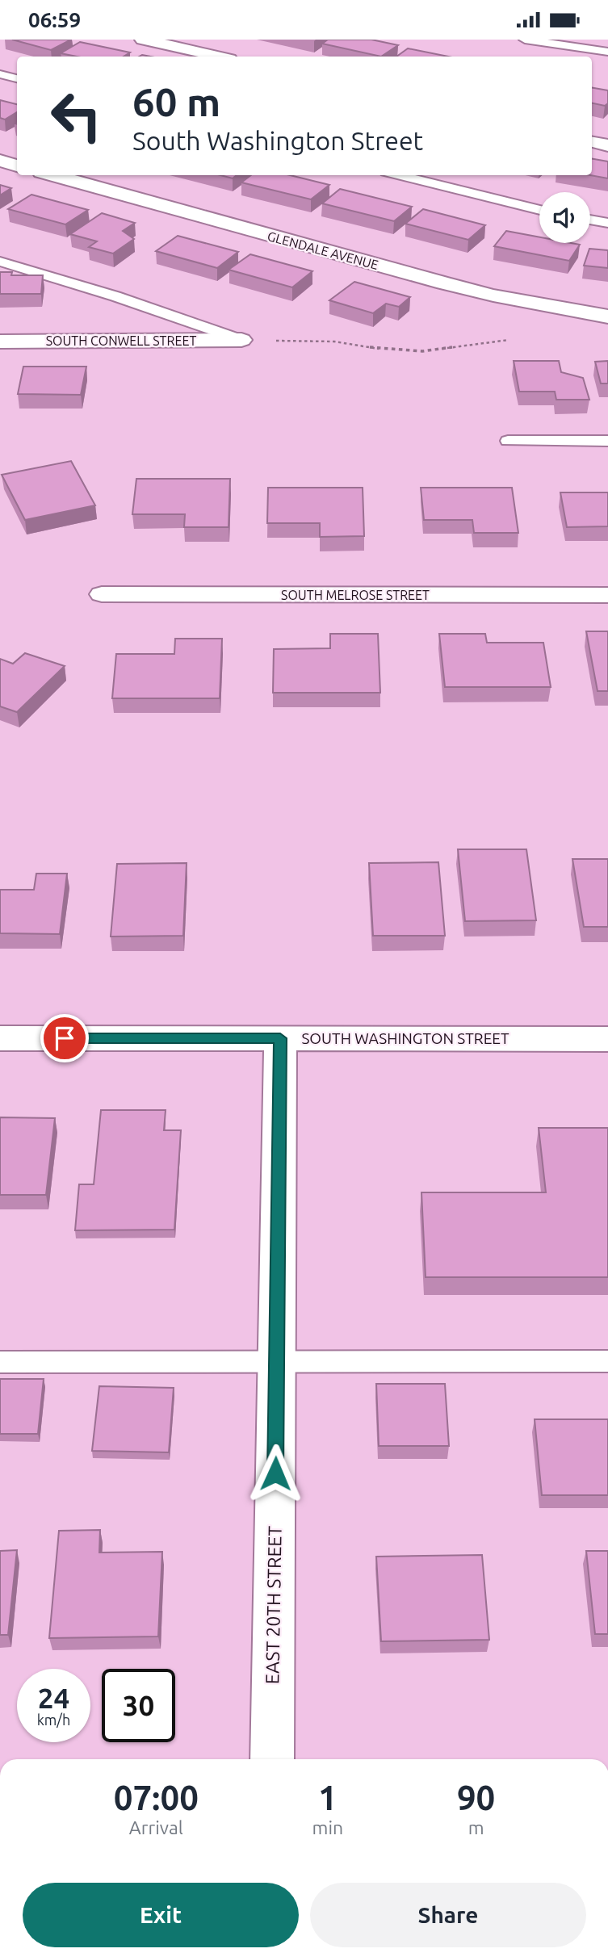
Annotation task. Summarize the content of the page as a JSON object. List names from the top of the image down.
{
  "streets": {
    "street": [
      "GLENDALE AVENUE",
      "SOUTH CONWELL STREET",
      "SOUTH MELROSE STREET",
      "SOUTH WASHINGTON STREET",
      "EAST 20TH STREET"
    ]
  },
  "crossings": [
    ["SOUTH WASHINGTON STREET", "EAST 20TH STREET"]
  ],
  "page": {
    "status": "06:59",
    "turn": ["60 m", "South Washington Street"],
    "speed": "24 km/h",
    "limit": "30",
    "eta": [
      "07:00",
      "Arrival",
      "1",
      "min",
      "90",
      "m"
    ],
    "buttons": ["Exit", "Share"]
  }
}
